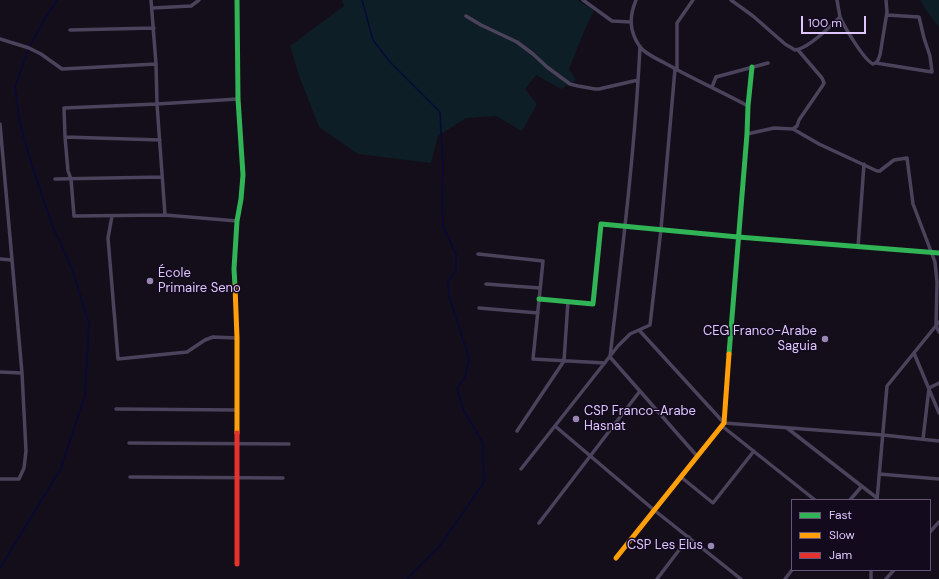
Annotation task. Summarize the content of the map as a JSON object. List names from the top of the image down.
{
  "places": [
    "École Primaire Seno",
    "CEG Franco-Arabe Saguia",
    "CSP Franco-Arabe Hasnat",
    "CSP Les Elus"
  ],
  "legend": ["Fast", "Slow", "Jam"],
  "scale_bar": "100 m"
}
